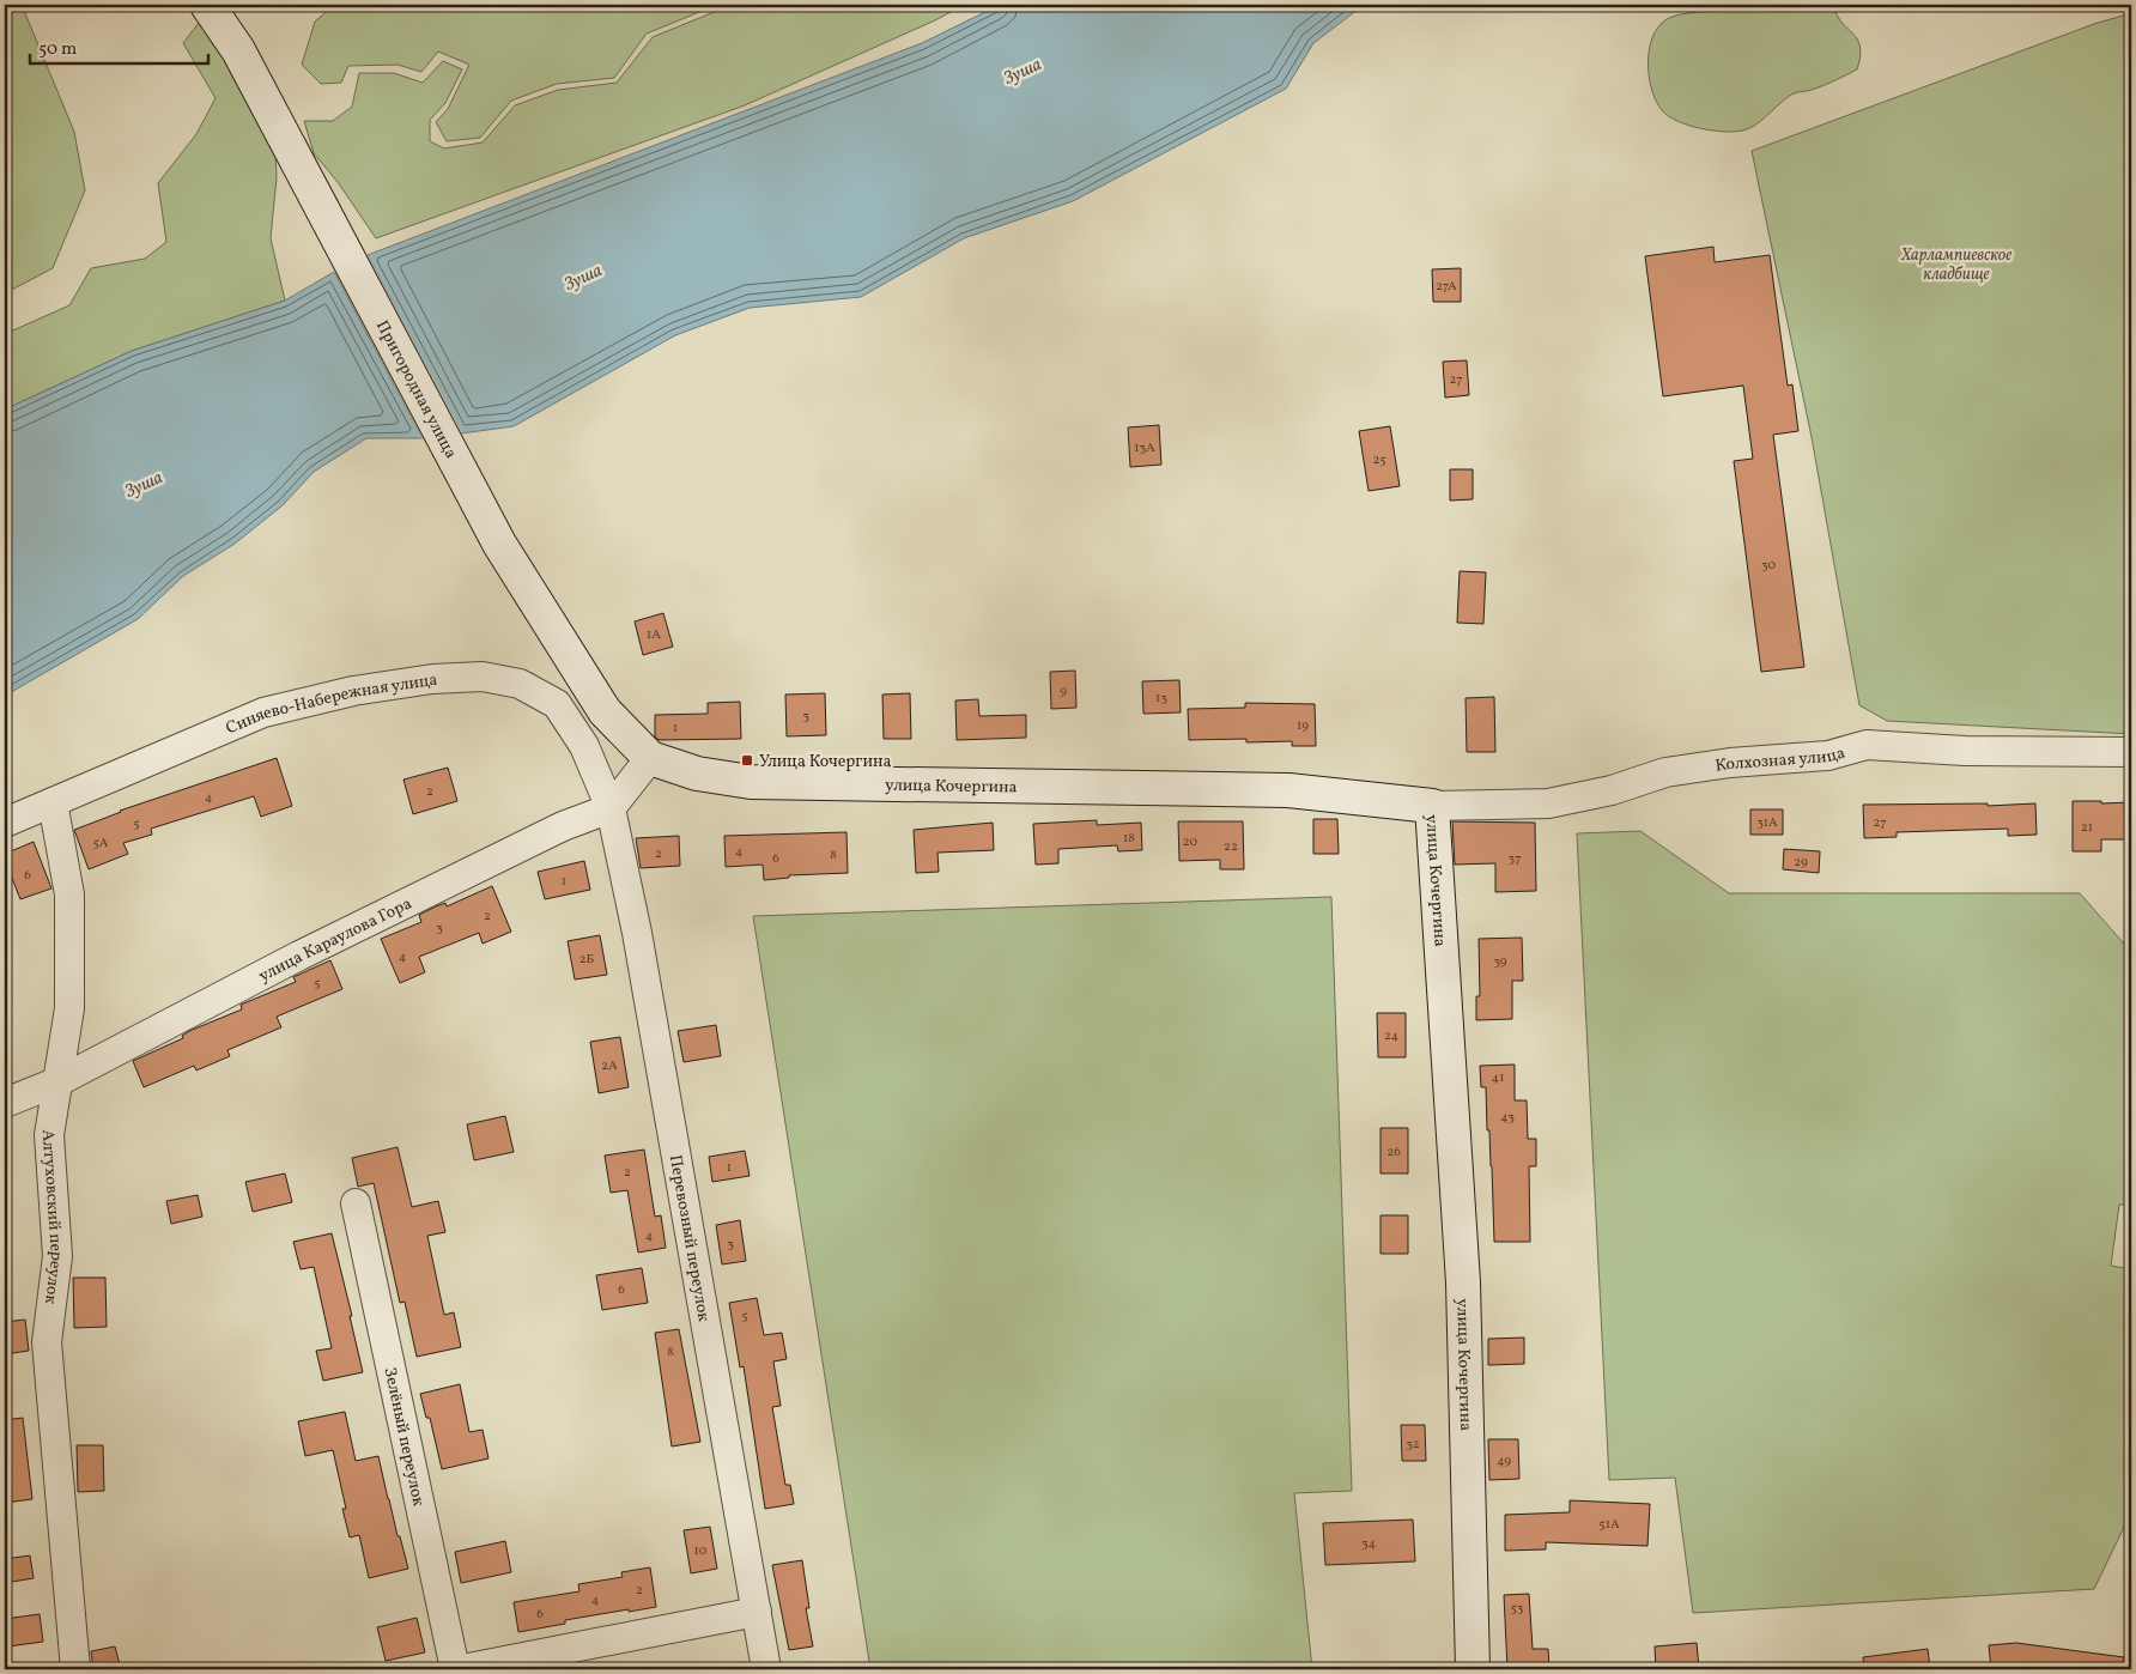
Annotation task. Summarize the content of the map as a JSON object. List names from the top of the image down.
{
  "streets": {
    "main road": ["Пригородная улица", "улица Кочергина"],
    "street": [
      "Синяево-Набережная улица",
      "Колхозная улица",
      "улица Караулова Гора",
      "Алтуховский переулок",
      "Перевозный переулок",
      "Зелёный переулок"
    ]
  },
  "crossings": [
    ["Пригородная улица", "улица Кочергина"],
    ["Синяево-Набережная улица", "улица Караулова Гора"],
    ["Синяево-Набережная улица", "Алтуховский переулок"],
    ["Синяево-Набережная улица", "Перевозный переулок"],
    ["Колхозная улица", "улица Кочергина"],
    ["улица Караулова Гора", "Алтуховский переулок"],
    ["улица Караулова Гора", "Перевозный переулок"]
  ],
  "water": ["Зуша"],
  "parks": ["Харлампиевское кладбище"],
  "places": {
    "transit": ["Улица Кочергина"]
  },
  "house_numbers": [
    "27А",
    "27",
    "13А",
    "25",
    "30",
    "1А",
    "9",
    "13",
    "3",
    "19",
    "1",
    "2",
    "4",
    "31А",
    "27",
    "5",
    "21",
    "18",
    "20",
    "5А",
    "22",
    "4",
    "2",
    "8",
    "6",
    "37",
    "29",
    "6",
    "1",
    "2",
    "3",
    "4",
    "2Б",
    "39",
    "5",
    "24",
    "2А",
    "41",
    "43",
    "26",
    "1",
    "2",
    "4",
    "3",
    "6",
    "5",
    "8",
    "32",
    "49",
    "51А",
    "34",
    "10",
    "2",
    "4",
    "53",
    "6"
  ],
  "scale_bar": "50 m"
}
